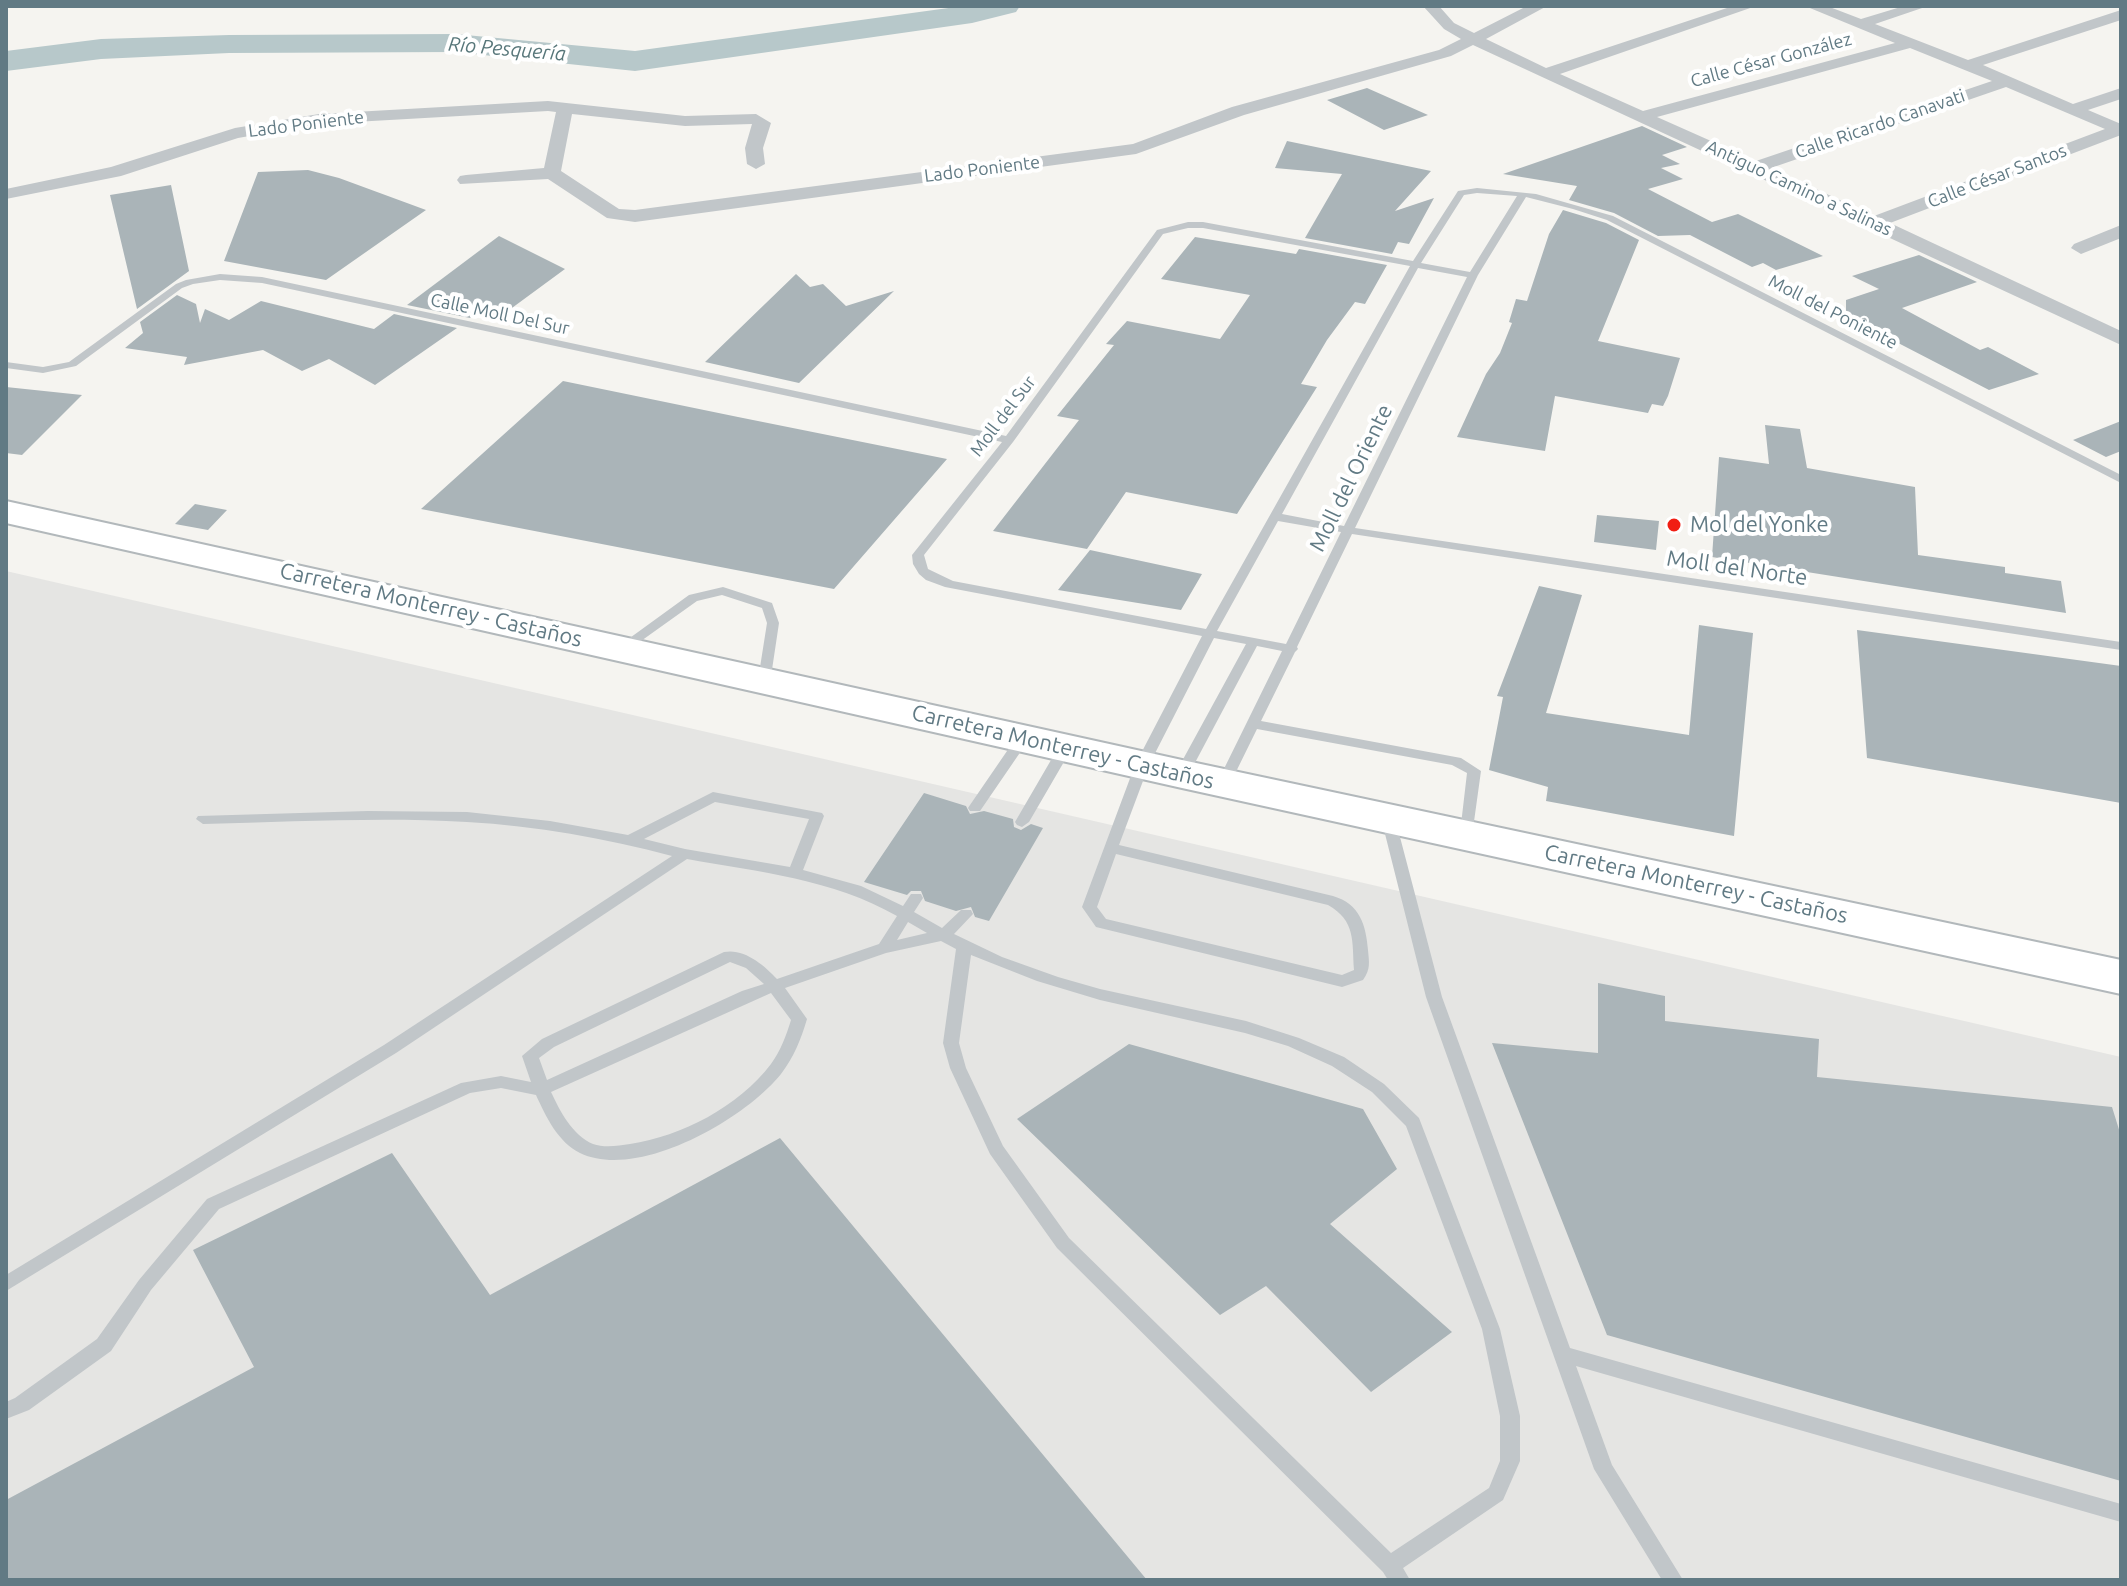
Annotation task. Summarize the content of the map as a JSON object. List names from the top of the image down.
{
  "streets": {
    "main road": ["Carretera Monterrey - Castaños"],
    "street": [
      "Calle César González",
      "Lado Poniente",
      "Calle Ricardo Canavati",
      "Calle César Santos",
      "Antiguo Camino a Salinas"
    ],
    "lane": [
      "Moll del Poniente",
      "Calle Moll Del Sur",
      "Moll del Sur",
      "Moll del Oriente",
      "Moll del Norte"
    ]
  },
  "crossings": [
    ["Calle César González", "Antiguo Camino a Salinas"],
    ["Lado Poniente", "Antiguo Camino a Salinas"],
    ["Calle Ricardo Canavati", "Antiguo Camino a Salinas"],
    ["Calle César Santos", "Antiguo Camino a Salinas"],
    ["Moll del Poniente", "Moll del Sur"],
    ["Moll del Poniente", "Moll del Oriente"],
    ["Calle Moll Del Sur", "Moll del Sur"],
    ["Moll del Sur", "Moll del Oriente"],
    ["Moll del Oriente", "Moll del Norte"],
    ["Moll del Oriente", "Carretera Monterrey - Castaños"]
  ],
  "water": ["Río Pesquería"],
  "places": ["Mol del Yonke"]
}
